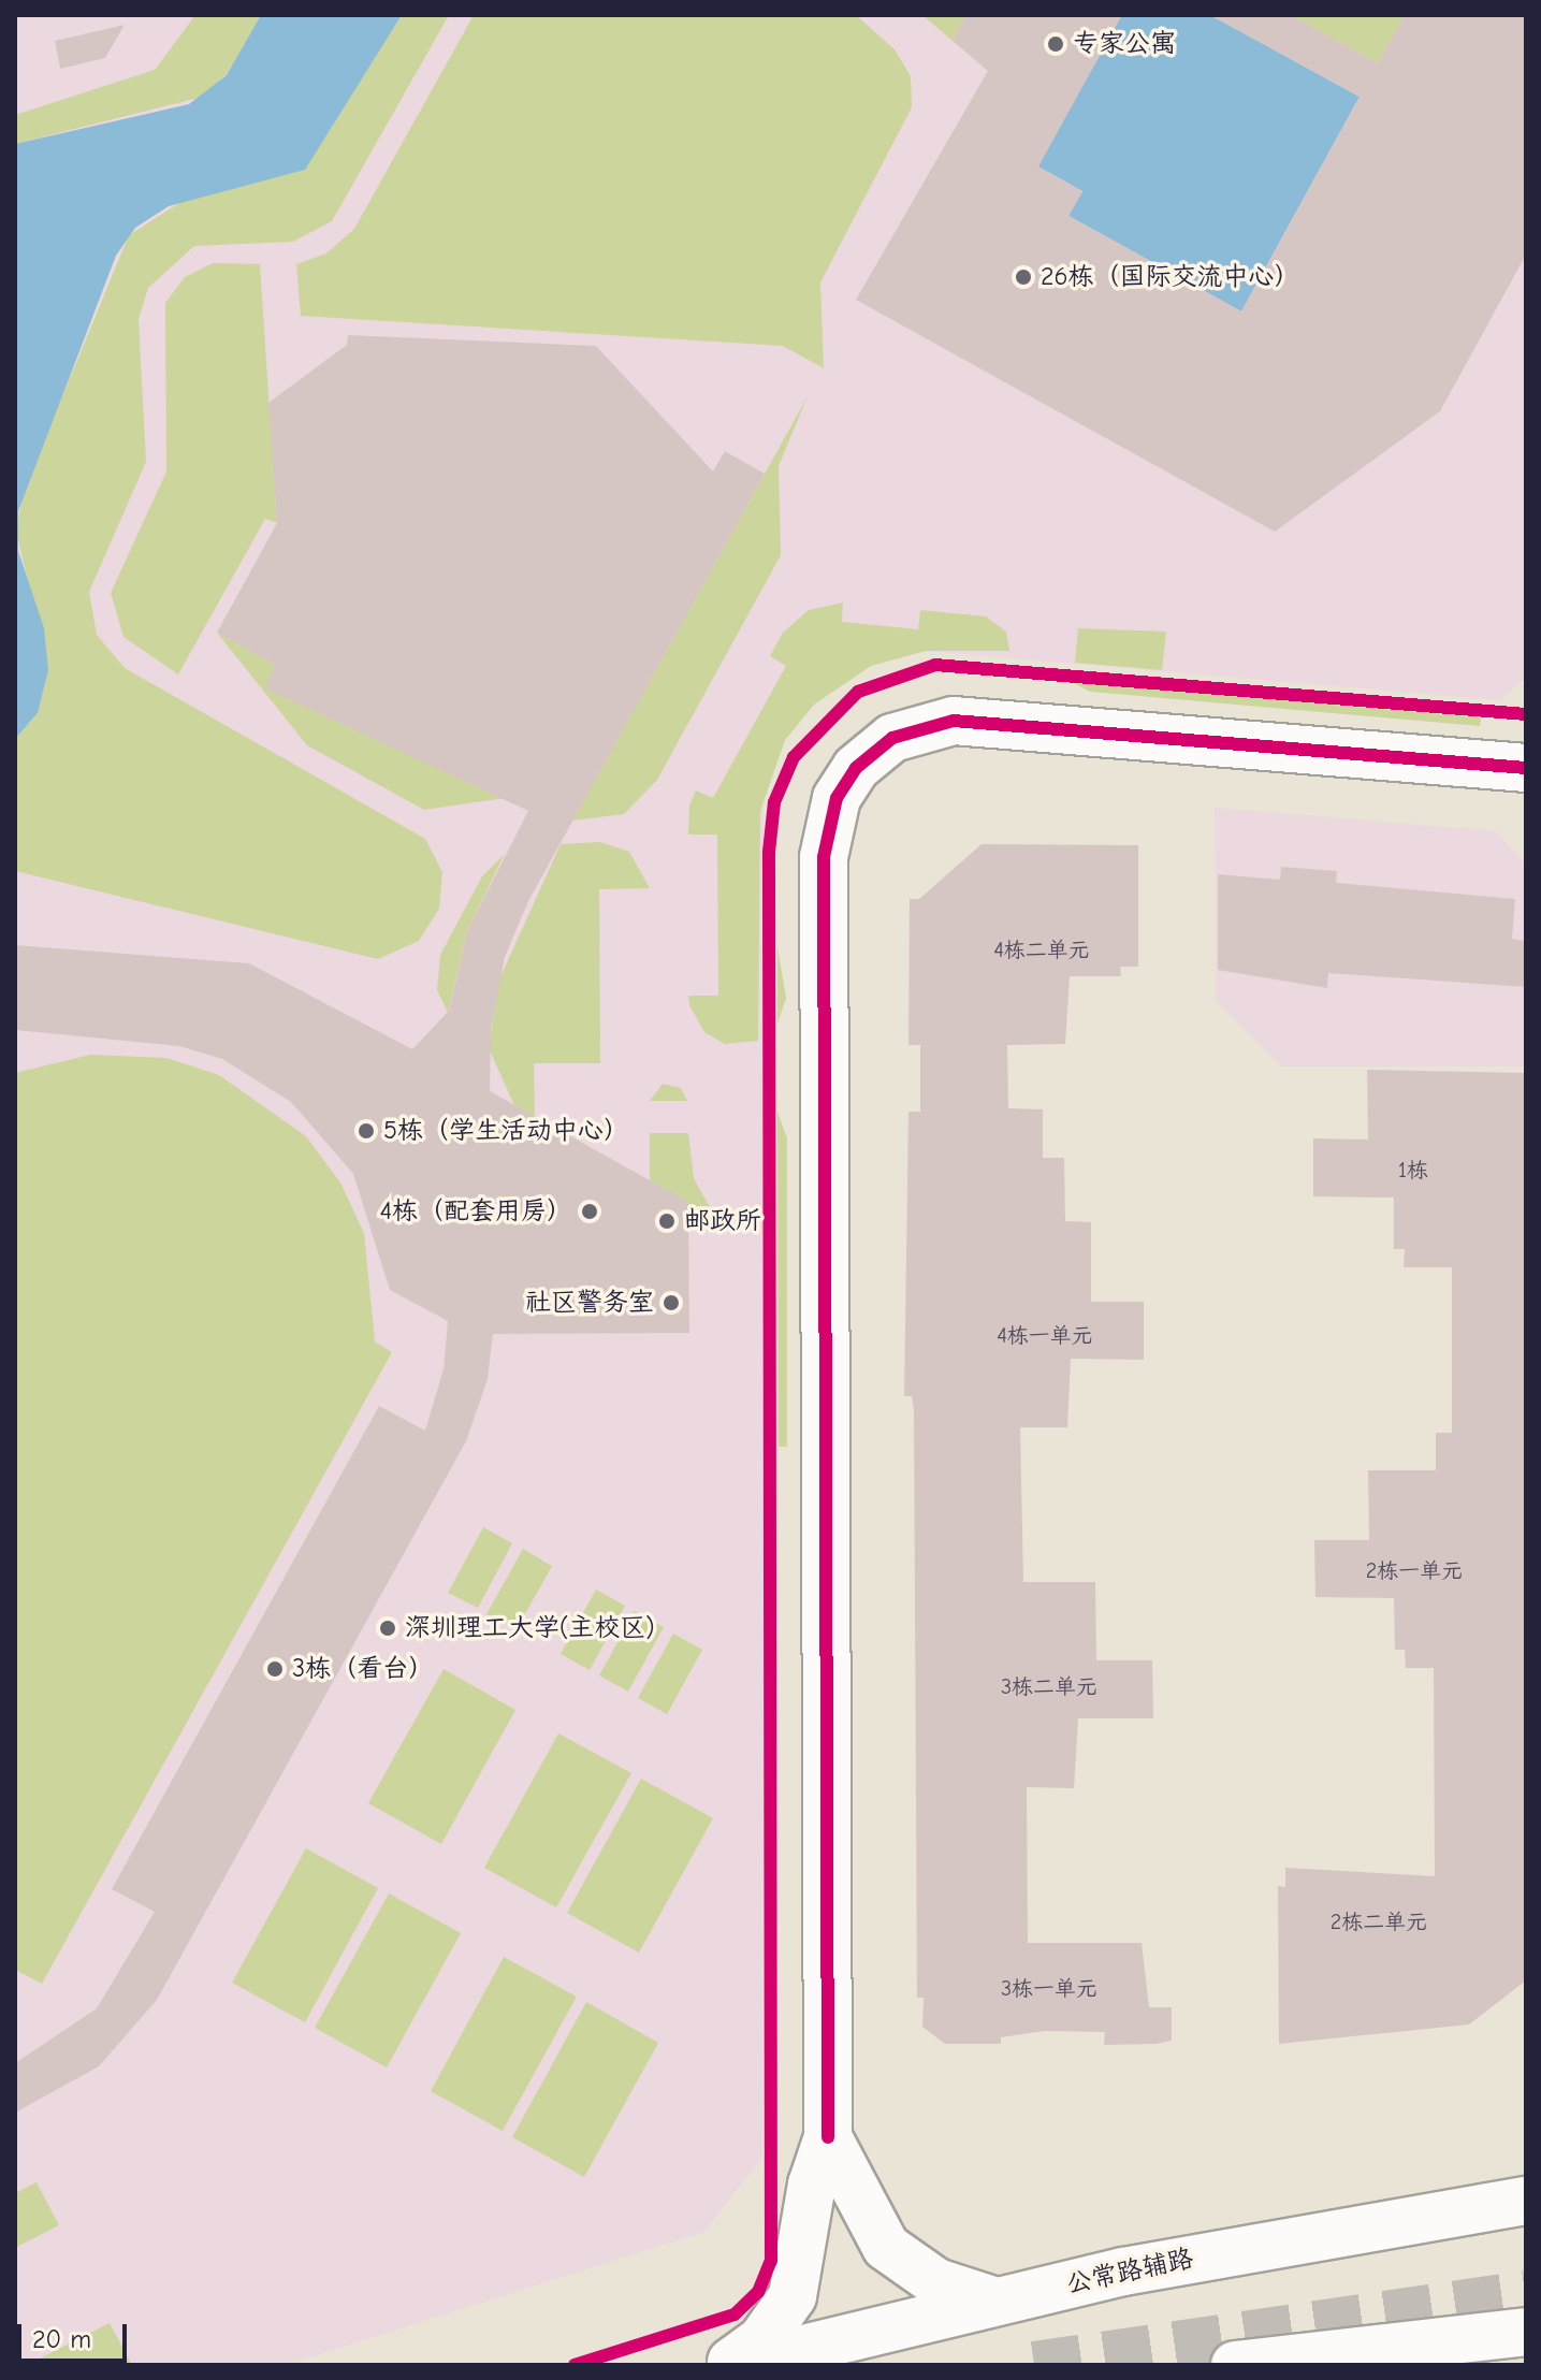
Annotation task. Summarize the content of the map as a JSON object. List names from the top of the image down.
{
  "streets": {
    "street": ["公常路辅路"]
  },
  "places": [
    "专家公寓",
    "26栋（国际交流中心）",
    "5栋（学生活动中心）",
    "4栋（配套用房）",
    "邮政所",
    "社区警务室",
    "深圳理工大学(主校区)",
    "3栋（看台）"
  ],
  "house_numbers": [
    "4栋二单元",
    "1栋",
    "4栋一单元",
    "2栋一单元",
    "3栋二单元",
    "2栋二单元",
    "3栋一单元"
  ],
  "scale_bar": "20 m"
}
